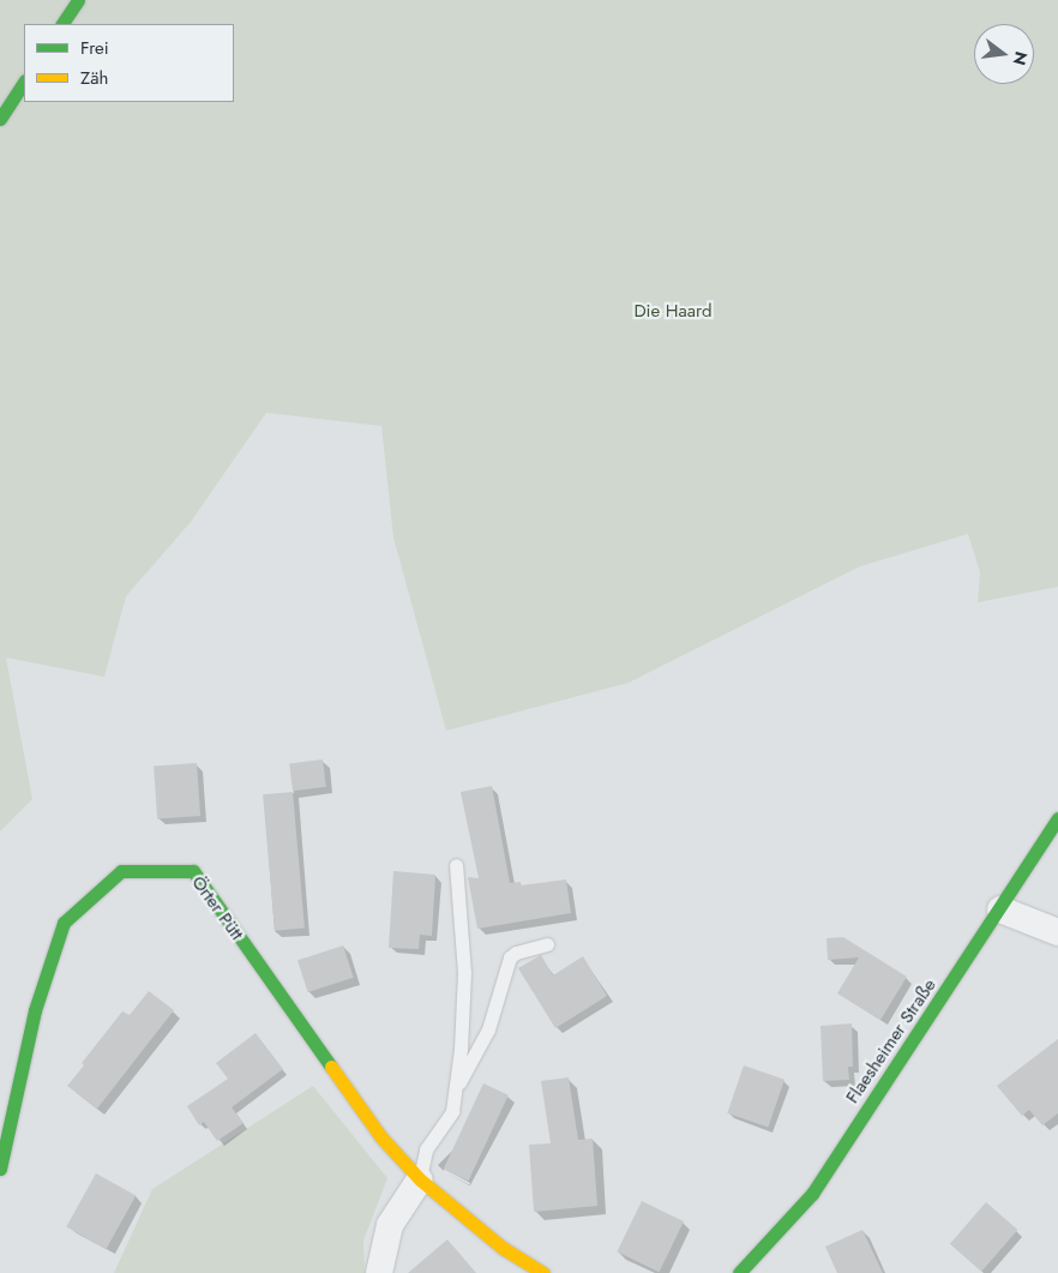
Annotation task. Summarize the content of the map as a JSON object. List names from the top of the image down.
{
  "streets": {
    "main road": ["Örter Pütt", "Flaesheimer Straße"]
  },
  "parks": ["Die Haard"],
  "legend": ["Frei", "Zäh"],
  "north": "right"
}
